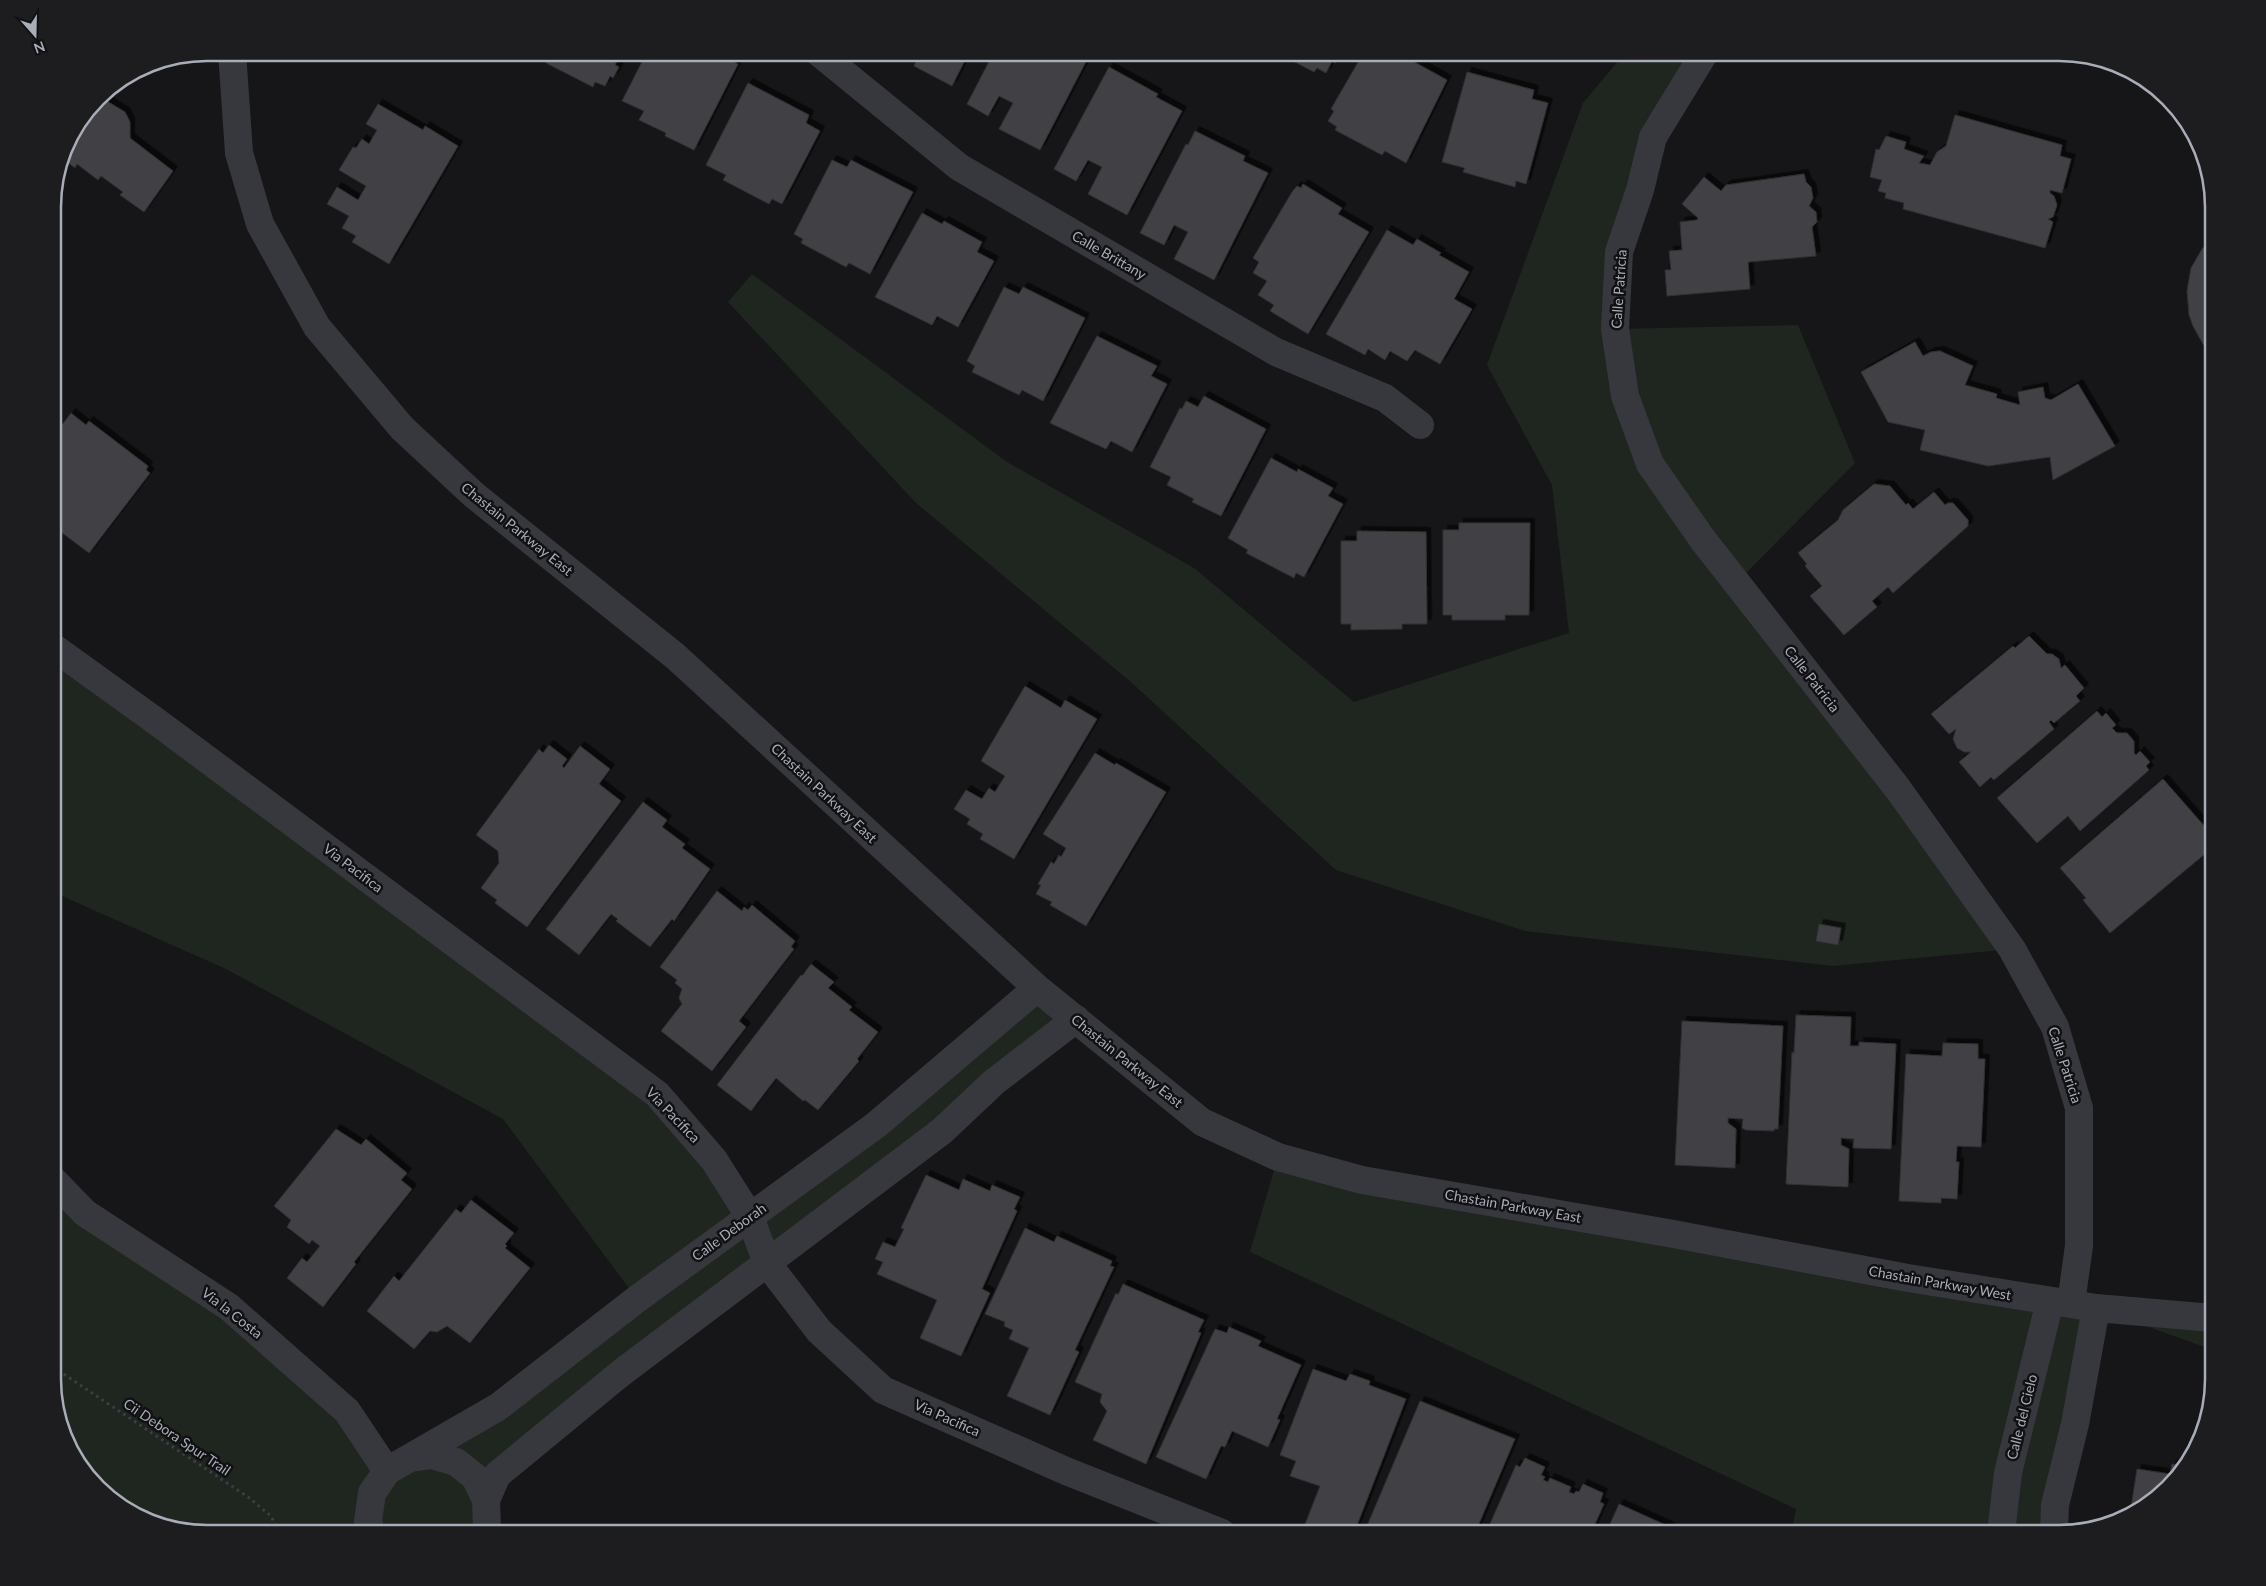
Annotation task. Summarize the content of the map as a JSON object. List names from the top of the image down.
{
  "streets": {
    "street": [
      "Calle Brittany",
      "Calle Patricia",
      "Chastain Parkway East",
      "Via Pacifica",
      "Calle Deborah",
      "Chastain Parkway West",
      "Via la Costa",
      "Calle del Cielo"
    ],
    "path": ["Cii Debora Spur Trail"]
  },
  "crossings": [
    ["Calle Patricia", "Chastain Parkway West"],
    ["Calle Patricia", "Calle del Cielo"],
    ["Chastain Parkway East", "Calle Deborah"],
    ["Chastain Parkway East", "Chastain Parkway West"],
    ["Via Pacifica", "Calle Deborah"],
    ["Calle Deborah", "Via la Costa"],
    ["Chastain Parkway West", "Calle del Cielo"]
  ],
  "north": "bottom"
}
